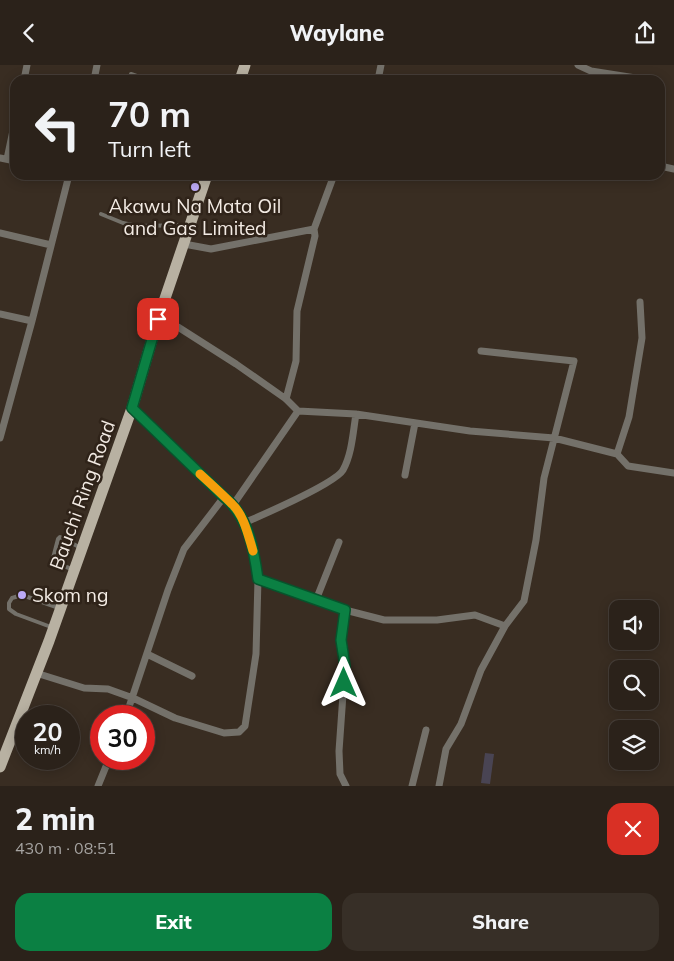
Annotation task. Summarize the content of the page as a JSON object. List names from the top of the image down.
{
  "streets": {
    "main road": ["Bauchi Ring Road"]
  },
  "places": ["Akawu Na Mata Oil and Gas Limited", "Skom ng"],
  "page": {
    "header": "Waylane",
    "turn": ["70 m", "Turn left"],
    "speed": "20 km/h",
    "limit": "30",
    "heading": ["2 min", "430 m · 08:51"],
    "buttons": ["Exit", "Share"]
  }
}
